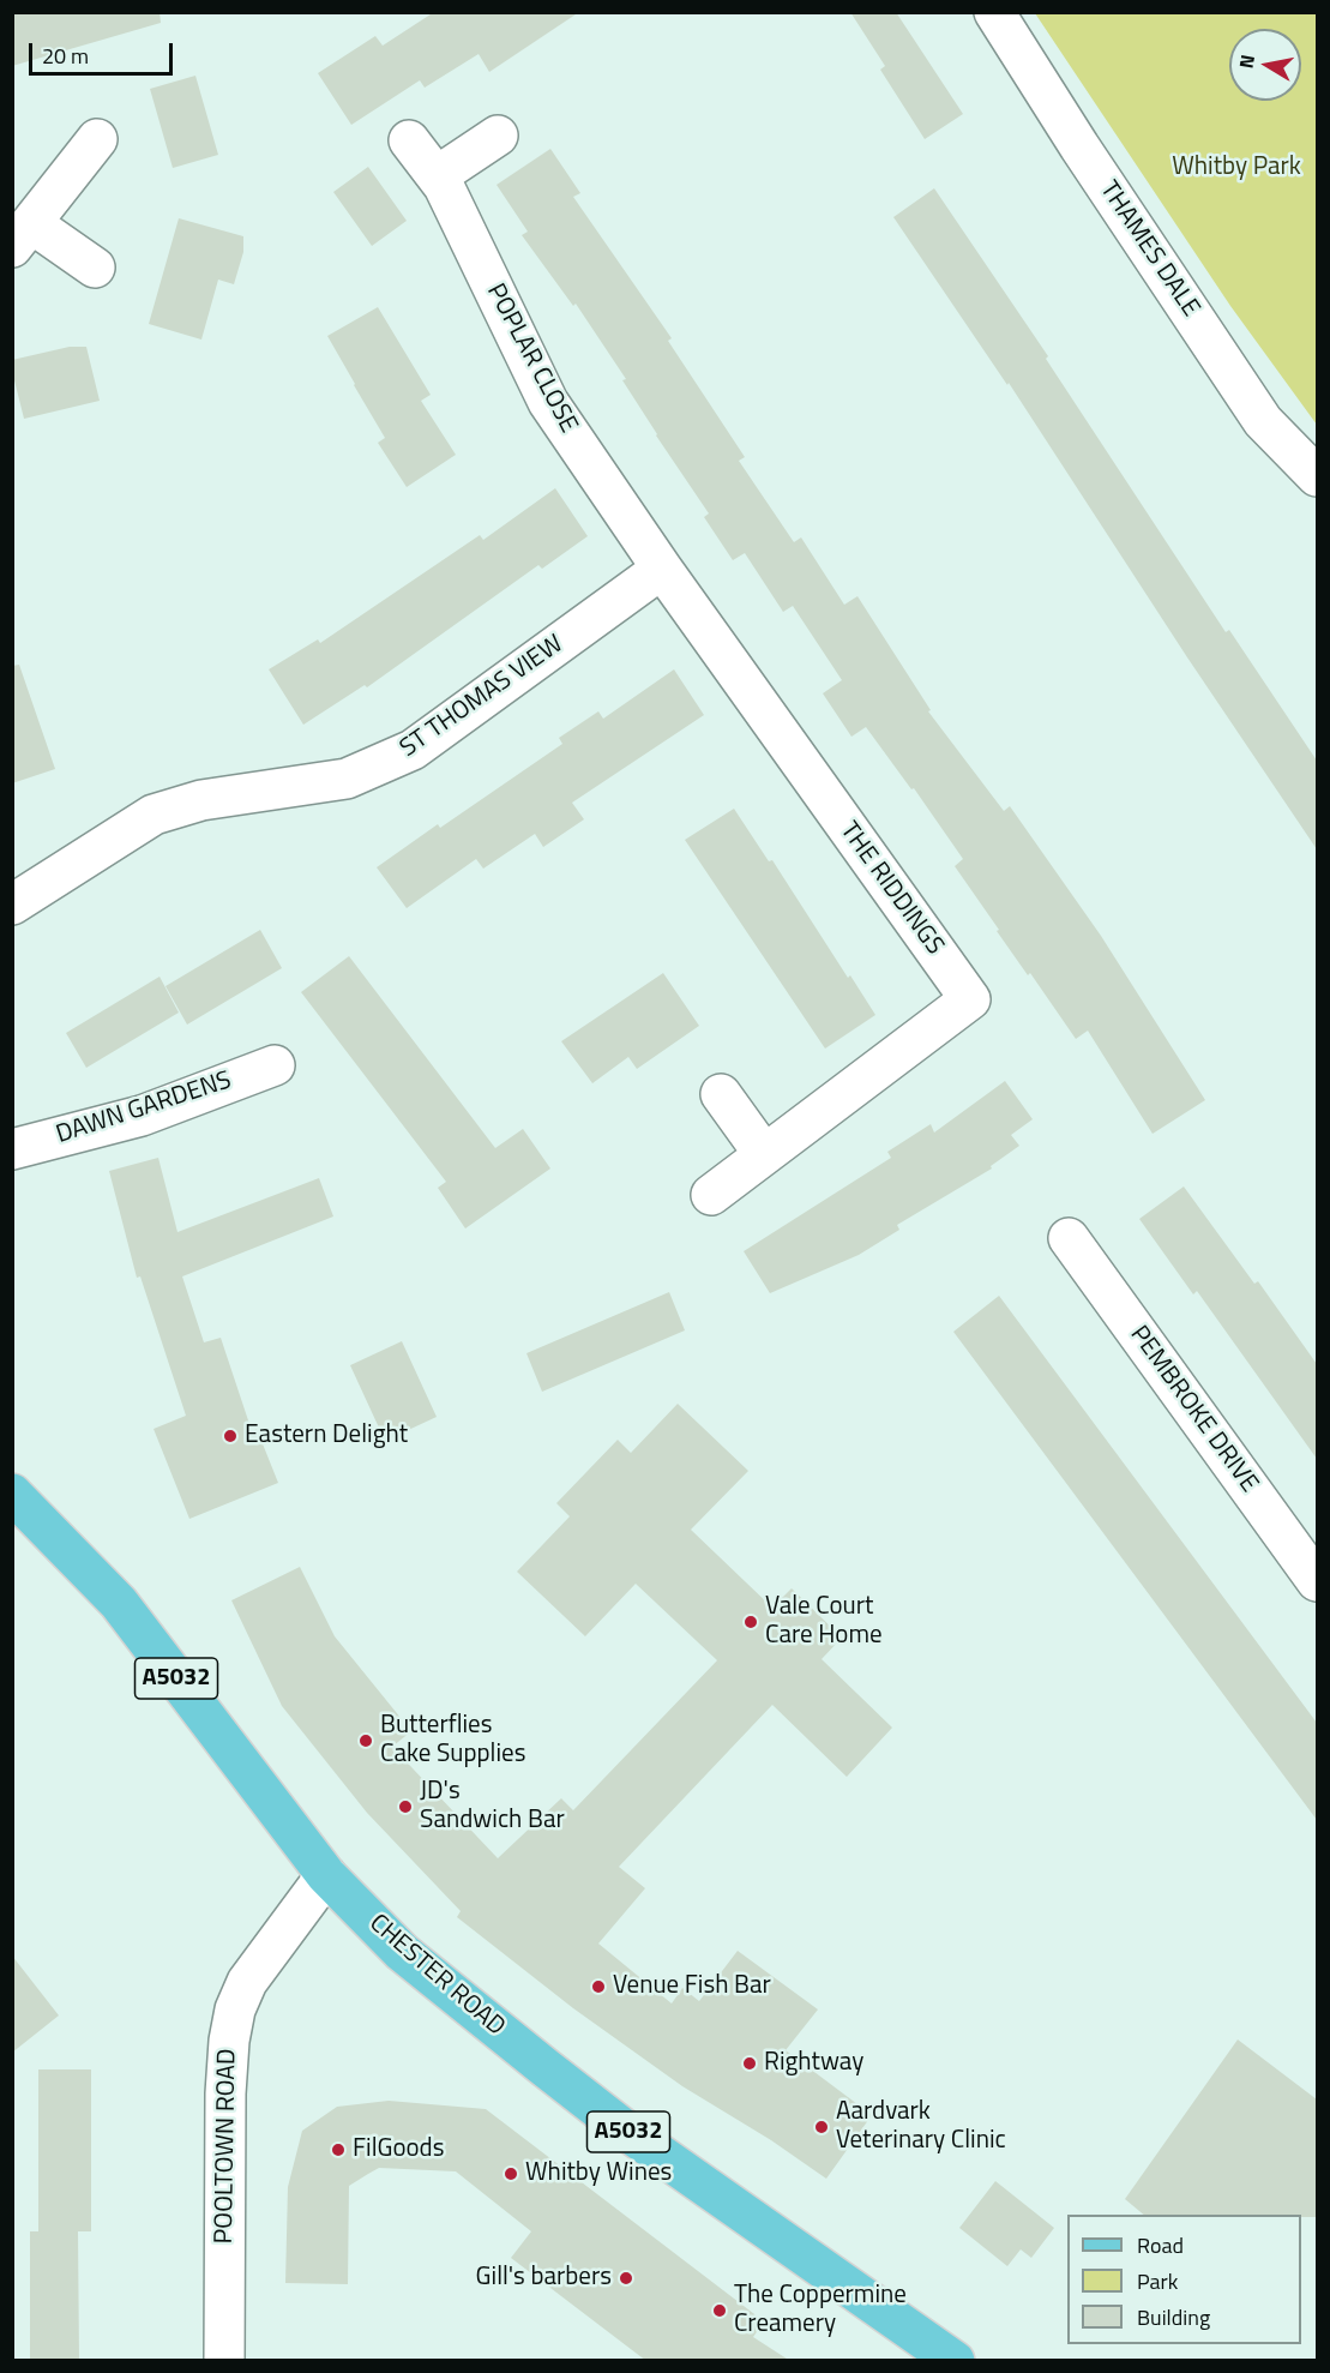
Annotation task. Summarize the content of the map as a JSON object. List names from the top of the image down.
{
  "streets": {
    "main road": ["A5032", "CHESTER ROAD"],
    "street": [
      "THAMES DALE",
      "POPLAR CLOSE",
      "ST THOMAS VIEW",
      "THE RIDDINGS",
      "DAWN GARDENS",
      "PEMBROKE DRIVE",
      "POOLTOWN ROAD"
    ]
  },
  "crossings": [
    ["POPLAR CLOSE", "ST THOMAS VIEW"],
    ["POPLAR CLOSE", "THE RIDDINGS"],
    ["ST THOMAS VIEW", "THE RIDDINGS"],
    ["CHESTER ROAD", "POOLTOWN ROAD"]
  ],
  "parks": ["Whitby Park"],
  "places": [
    "Eastern Delight",
    "Vale Court Care Home",
    "Butterflies Cake Supplies",
    "JD's Sandwich Bar",
    "Venue Fish Bar",
    "Rightway",
    "Aardvark Veterinary Clinic",
    "FilGoods",
    "Whitby Wines",
    "Gill's barbers",
    "The Coppermine Creamery"
  ],
  "legend": ["Road", "Park", "Building"],
  "scale_bar": "20 m",
  "north": "left"
}
